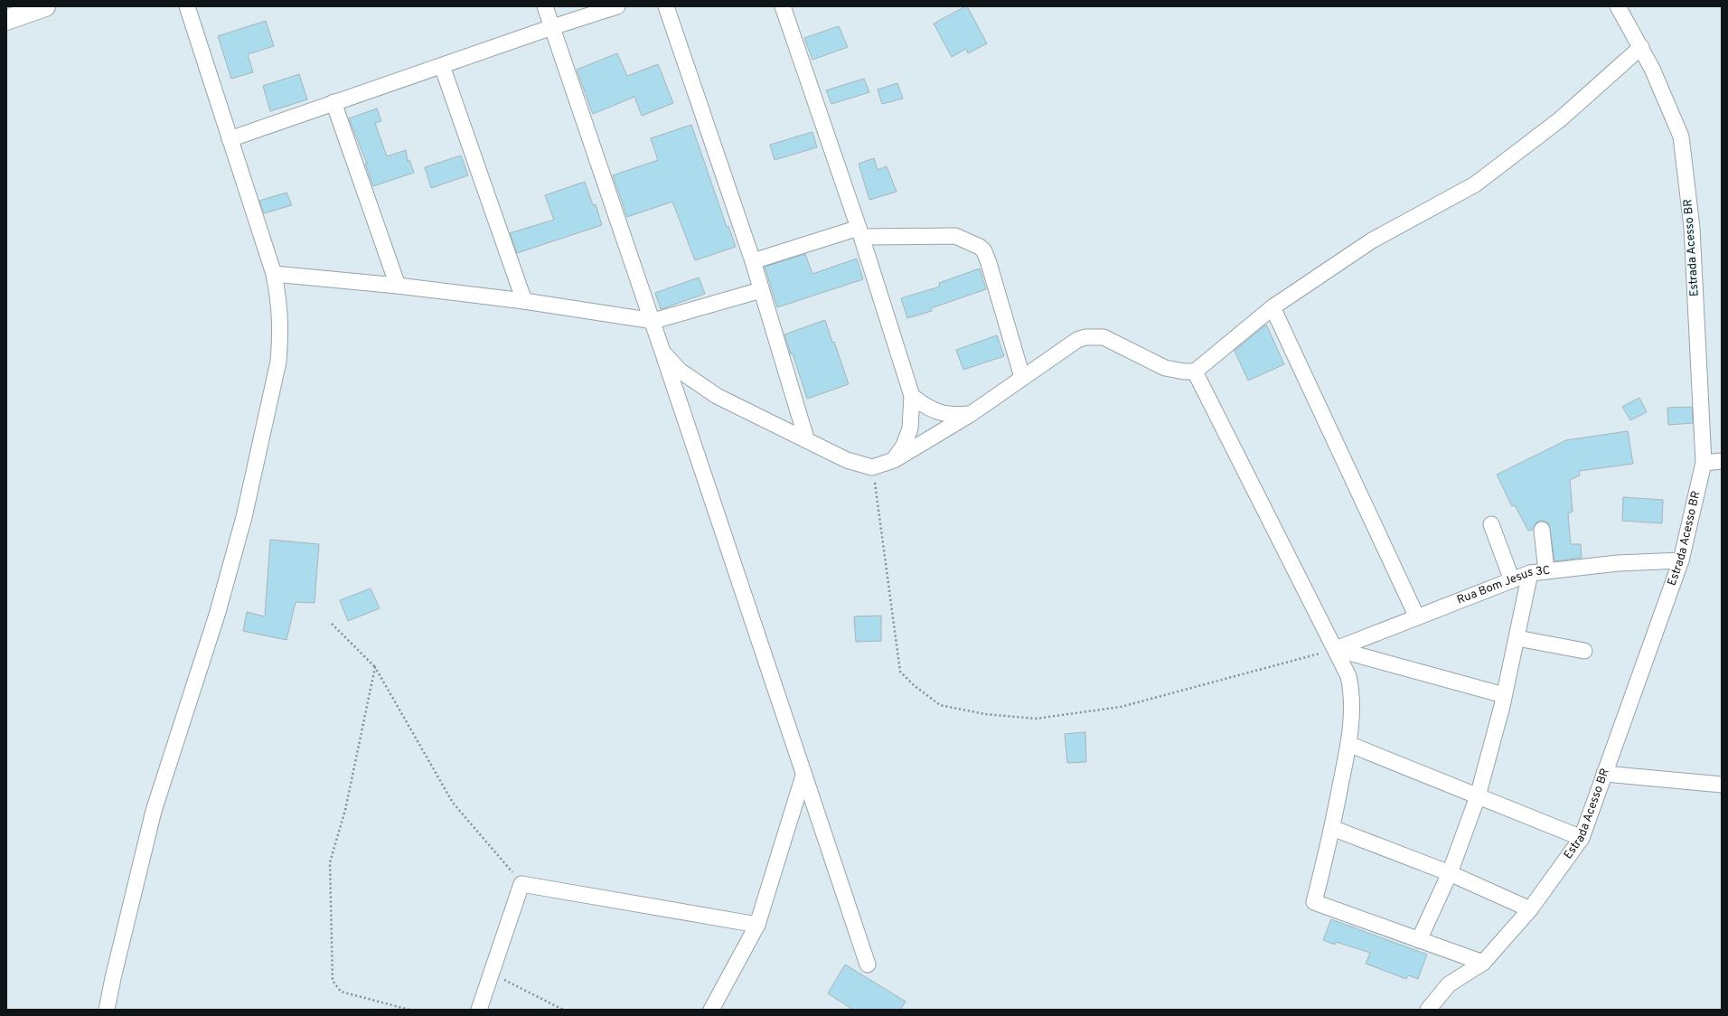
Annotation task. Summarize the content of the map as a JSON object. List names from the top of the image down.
{
  "streets": {
    "street": ["Estrada Acesso BR", "Rua Bom Jesus 3C"]
  },
  "crossings": [
    ["Estrada Acesso BR", "Rua Bom Jesus 3C"]
  ]
}
